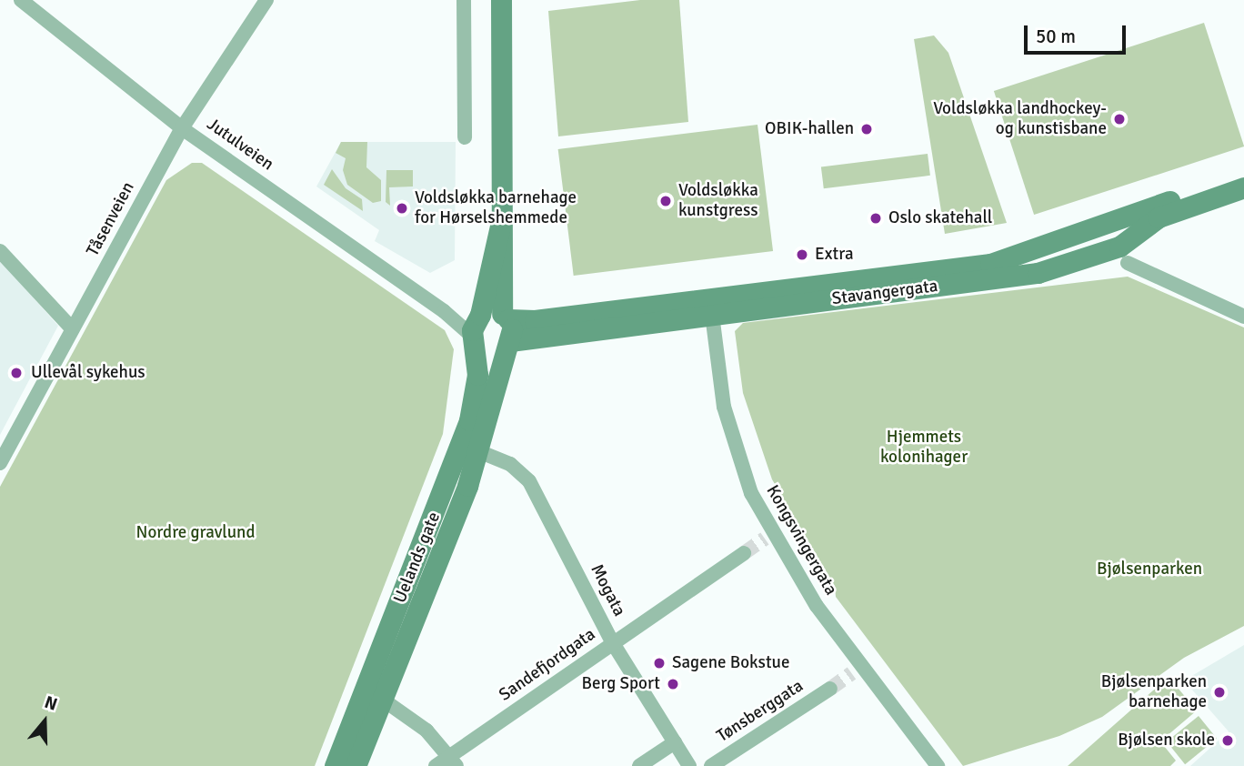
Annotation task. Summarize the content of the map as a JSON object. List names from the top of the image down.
{
  "streets": {
    "main road": ["Stavangergata", "Uelands gate"],
    "street": [
      "Jutulveien",
      "Tåsenveien",
      "Kongsvingergata",
      "Mogata",
      "Sandefjordgata",
      "Tønsberggata"
    ]
  },
  "crossings": [
    ["Jutulveien", "Tåsenveien"],
    ["Jutulveien", "Uelands gate"],
    ["Stavangergata", "Kongsvingergata"],
    ["Stavangergata", "Uelands gate"],
    ["Uelands gate", "Mogata"],
    ["Mogata", "Sandefjordgata"]
  ],
  "parks": ["Hjemmets kolonihager", "Nordre gravlund", "Bjølsenparken"],
  "places": [
    "Voldsløkka landhockey- og kunstisbane",
    "OBIK-hallen",
    "Voldsløkka kunstgress",
    "Voldsløkka barnehage for Hørselshemmede",
    "Oslo skatehall",
    "Extra",
    "Ullevål sykehus",
    "Sagene Bokstue",
    "Berg Sport",
    "Bjølsenparken barnehage",
    "Bjølsen skole"
  ],
  "scale_bar": "50 m",
  "north": "top"
}
